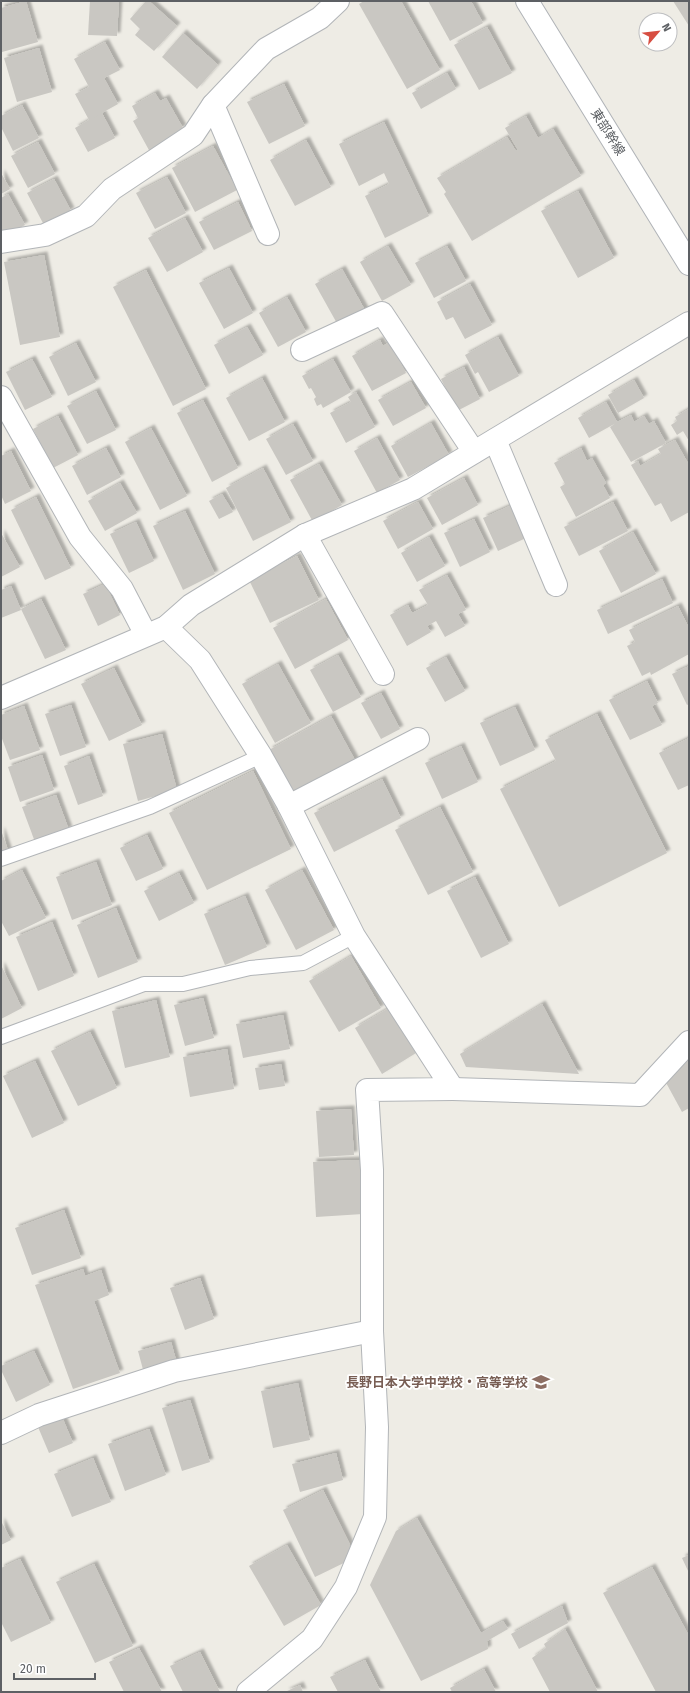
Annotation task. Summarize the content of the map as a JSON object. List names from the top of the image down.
{
  "streets": {
    "street": ["東部幹線"]
  },
  "places": {
    "school or university": ["長野日本大学中学校・高等学校"]
  },
  "scale_bar": "20 m",
  "north": "top right"
}
